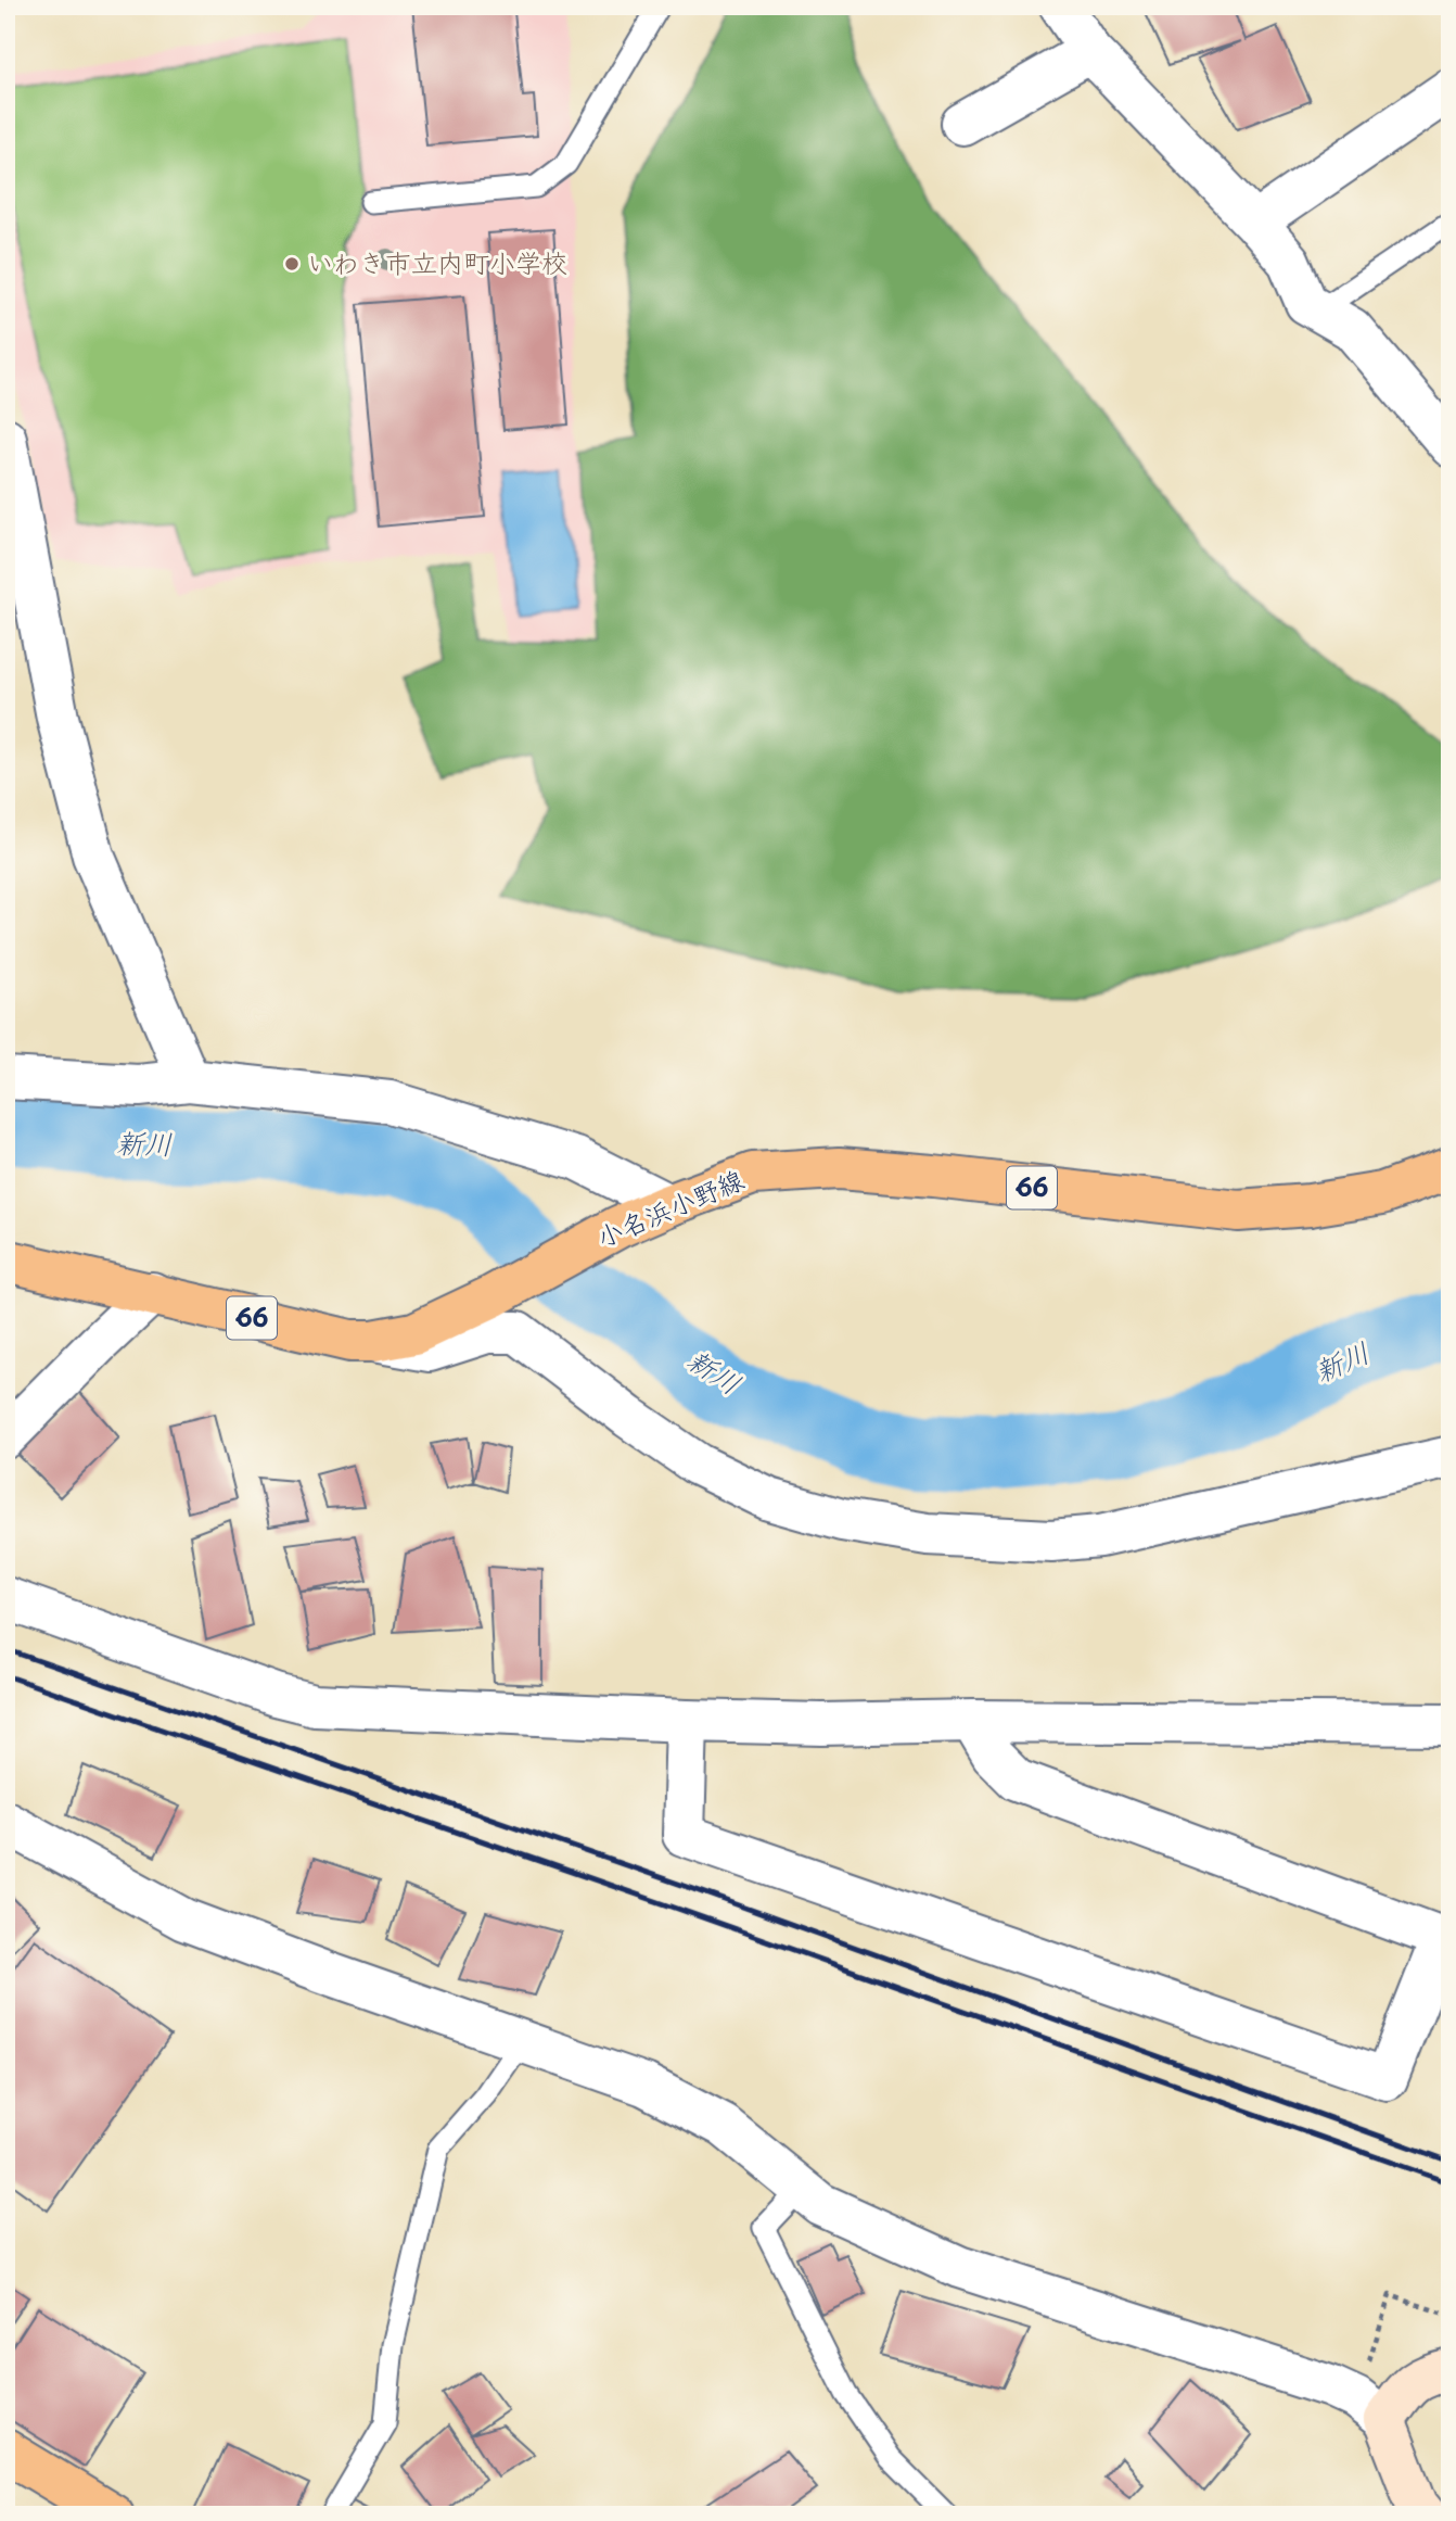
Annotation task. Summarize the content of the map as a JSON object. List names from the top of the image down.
{
  "streets": {
    "main road": ["66", "小名浜小野線"]
  },
  "water": ["新川"],
  "places": ["いわき市立内町小学校"]
}
